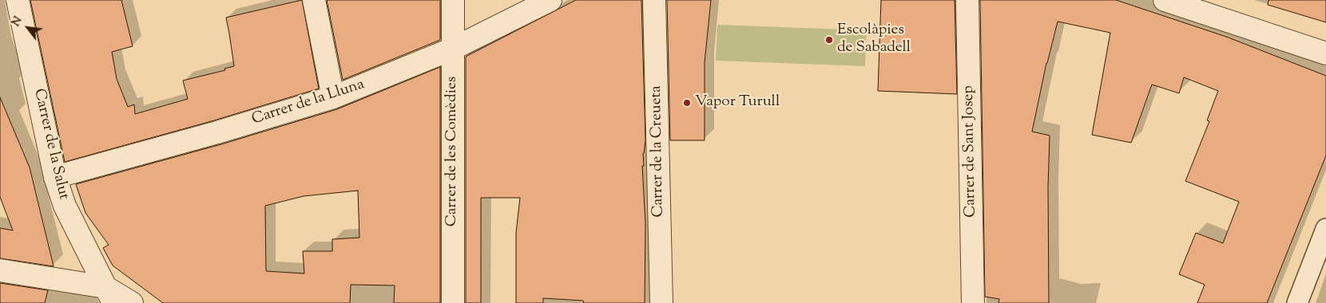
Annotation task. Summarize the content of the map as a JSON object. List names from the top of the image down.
{
  "streets": {
    "street": [
      "Carrer de la Lluna",
      "Carrer de la Salut",
      "Carrer de les Comèdies",
      "Carrer de la Creueta",
      "Carrer de Sant Josep"
    ]
  },
  "crossings": [
    ["Carrer de la Lluna", "Carrer de la Salut"],
    ["Carrer de la Lluna", "Carrer de les Comèdies"]
  ],
  "places": ["Escolàpies de Sabadell", "Vapor Turull"],
  "north": "top left"
}
